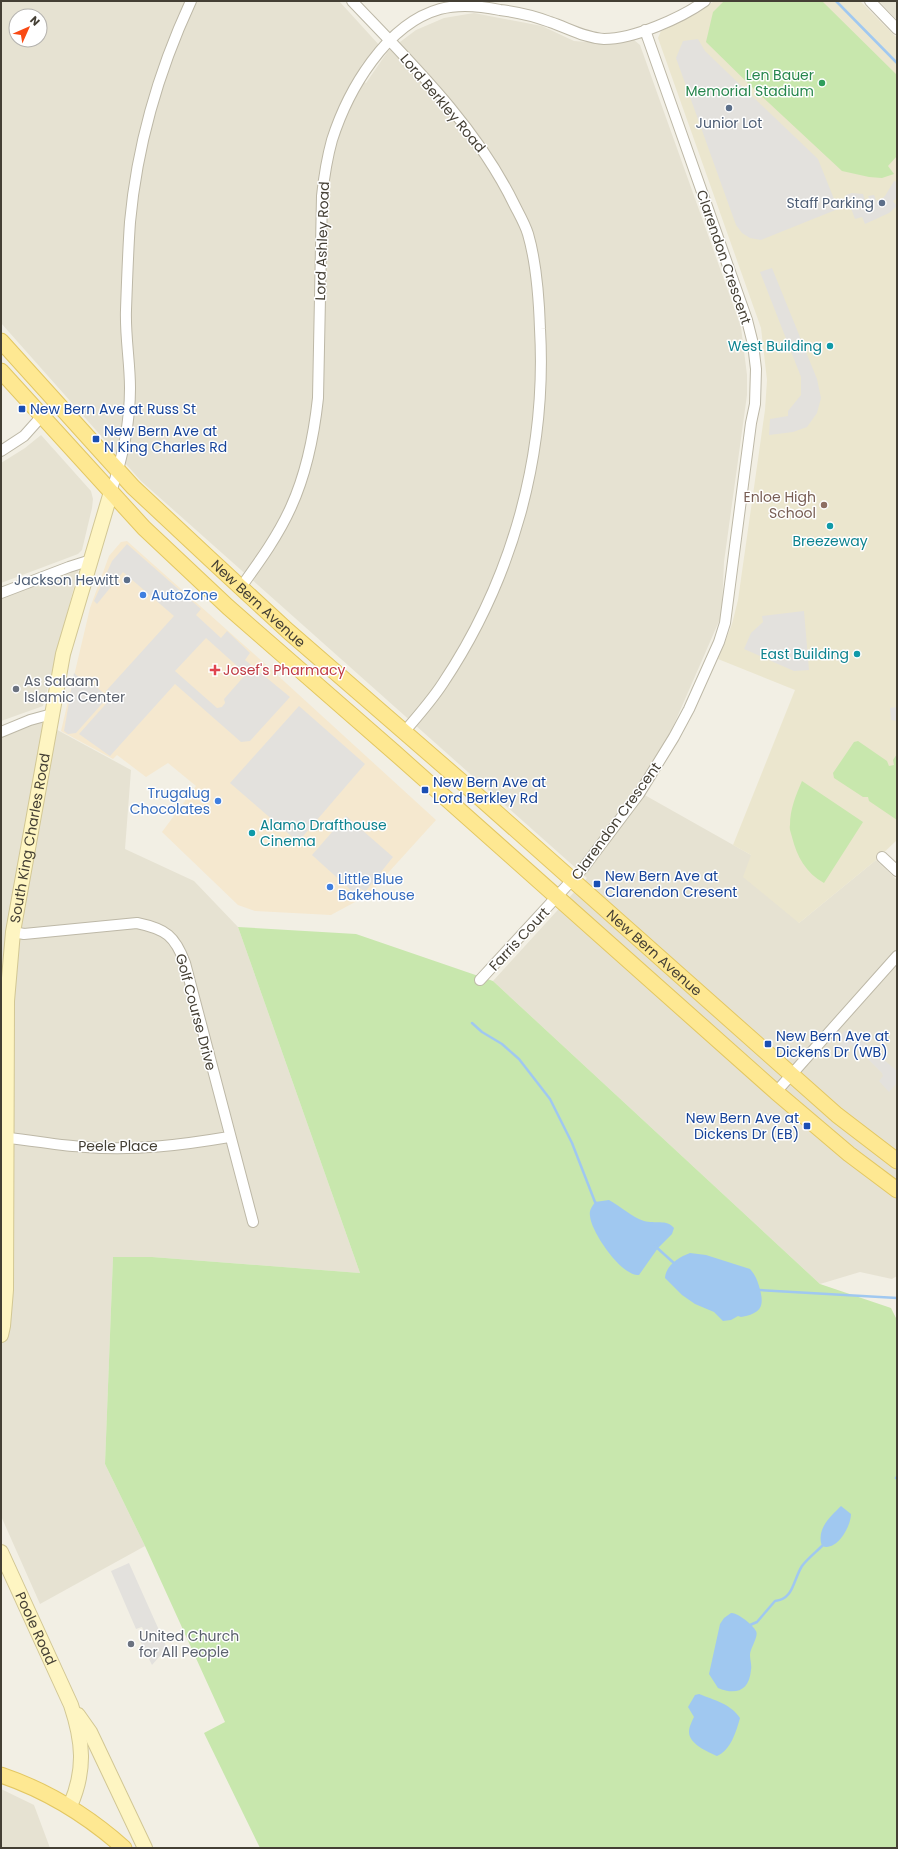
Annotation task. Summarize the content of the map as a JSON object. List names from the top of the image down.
{
  "streets": {
    "main road": ["New Bern Avenue"],
    "street": [
      "Lord Berkley Road",
      "Lord Ashley Road",
      "Clarendon Crescent",
      "South King Charles Road",
      "Farris Court",
      "Golf Course Drive",
      "Peele Place",
      "Poole Road"
    ]
  },
  "crossings": [
    ["Lord Berkley Road", "Lord Ashley Road"],
    ["Lord Berkley Road", "New Bern Avenue"],
    ["Lord Ashley Road", "Clarendon Crescent"],
    ["Lord Ashley Road", "New Bern Avenue"],
    ["Clarendon Crescent", "New Bern Avenue"],
    ["Clarendon Crescent", "Farris Court"],
    ["New Bern Avenue", "South King Charles Road"],
    ["New Bern Avenue", "Farris Court"],
    ["South King Charles Road", "Golf Course Drive"],
    ["South King Charles Road", "Peele Place"],
    ["Golf Course Drive", "Peele Place"]
  ],
  "places": {
    "other": [
      "Len Bauer Memorial Stadium",
      "Junior Lot",
      "Staff Parking",
      "West Building",
      "Enloe High School",
      "Breezeway",
      "Jackson Hewitt",
      "AutoZone",
      "East Building",
      "As Salaam Islamic Center",
      "Trugalug Chocolates",
      "Alamo Drafthouse Cinema",
      "Little Blue Bakehouse",
      "United Church for All People"
    ],
    "transit": [
      "New Bern Ave at Russ St",
      "New Bern Ave at N King Charles Rd",
      "New Bern Ave at Lord Berkley Rd",
      "New Bern Ave at Clarendon Cresent",
      "New Bern Ave at Dickens Dr (WB)",
      "New Bern Ave at Dickens Dr (EB)"
    ],
    "health": ["Josef's Pharmacy"]
  },
  "north": "top right"
}
